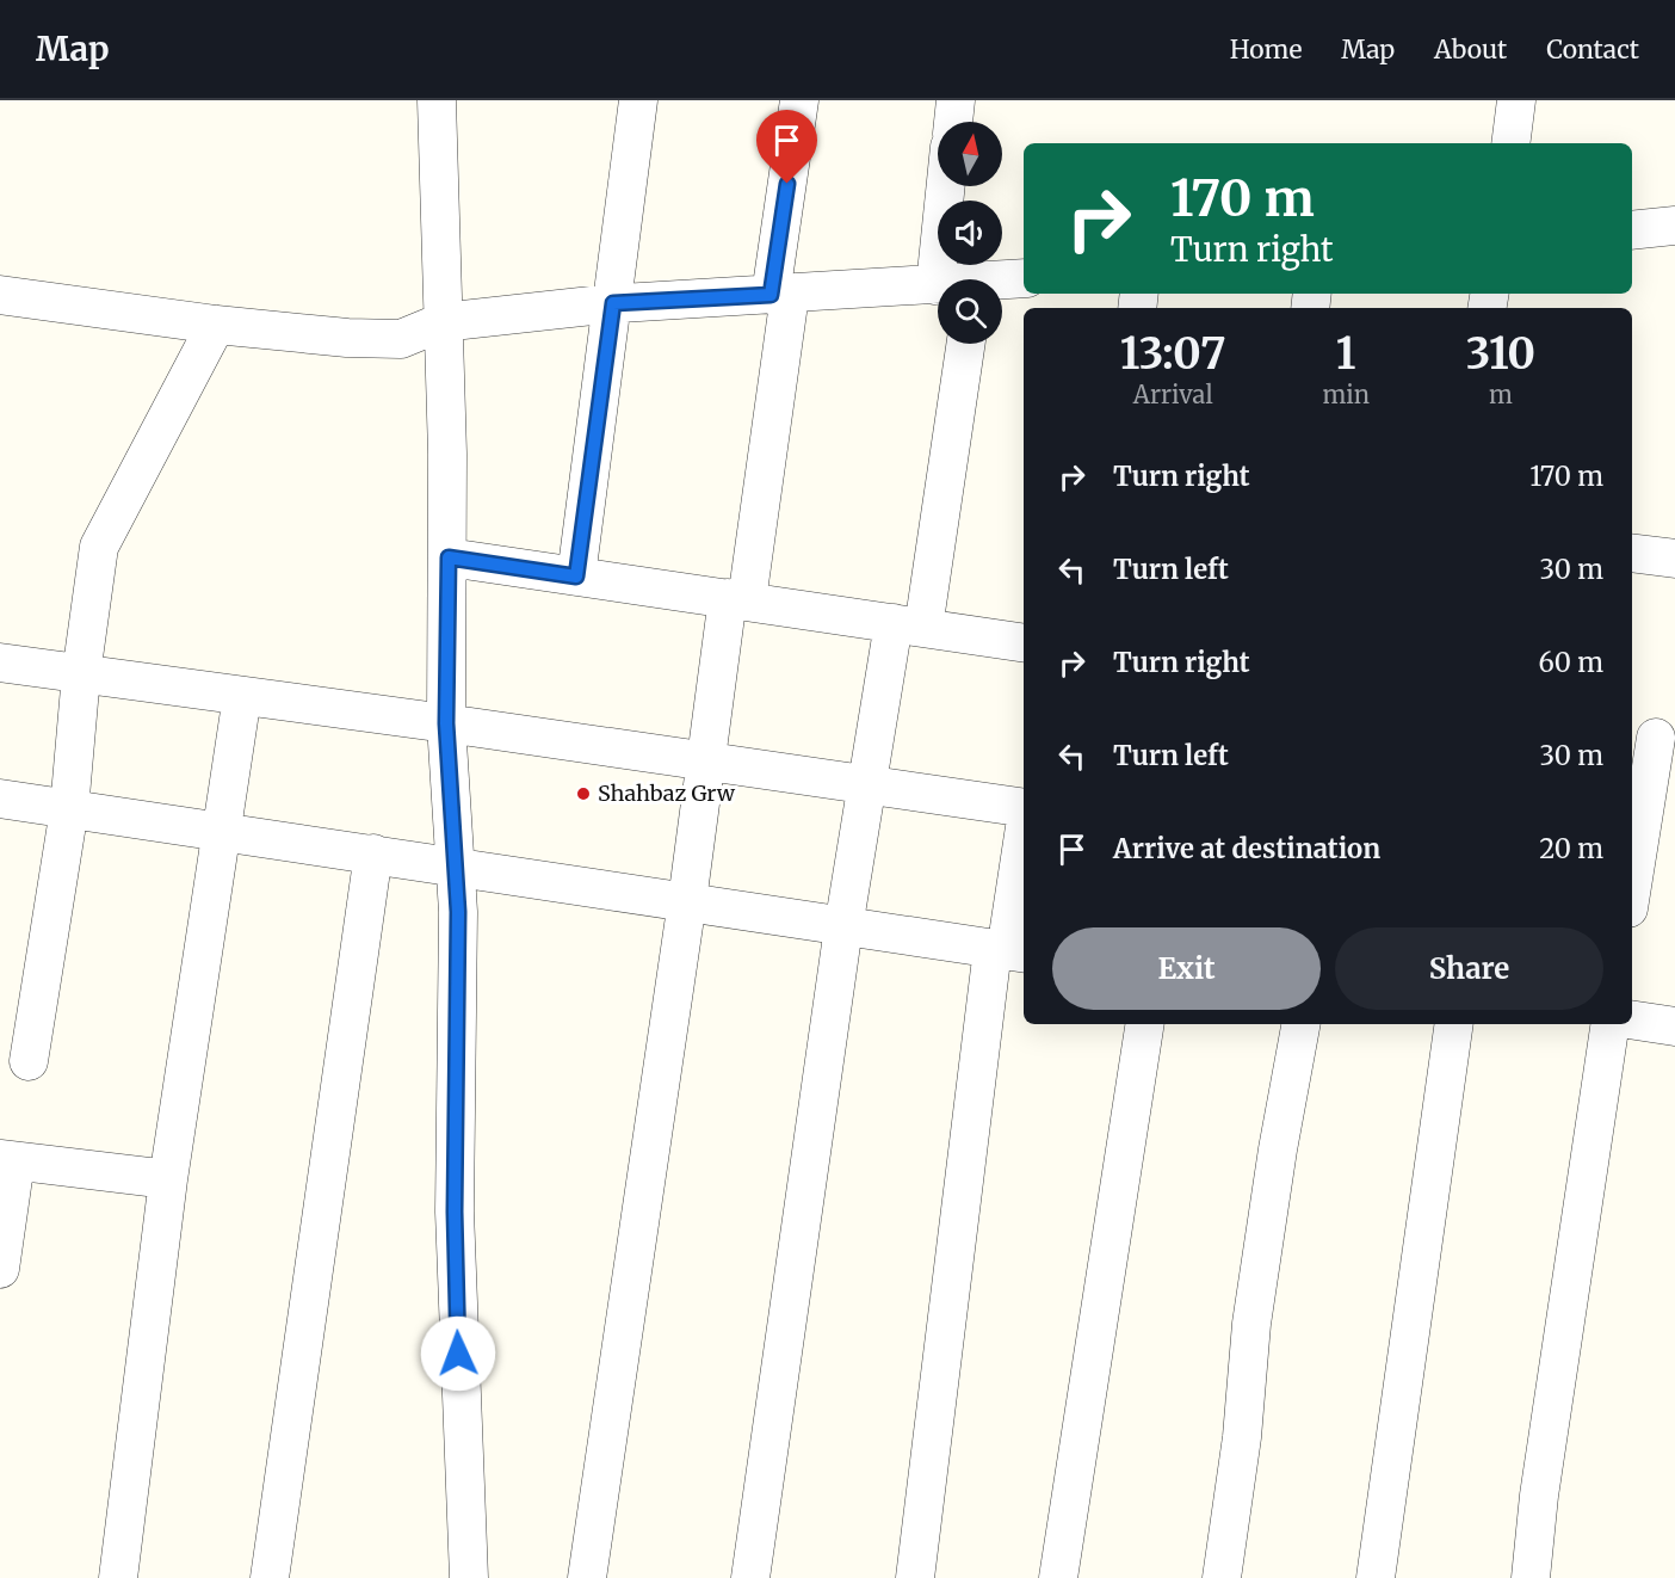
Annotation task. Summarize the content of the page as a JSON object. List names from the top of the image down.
{
  "places": ["Shahbaz Grw"],
  "north": "top",
  "page": {
    "header": "Map",
    "nav": [
      "Home",
      "Map",
      "About",
      "Contact"
    ],
    "turn": ["170 m", "Turn right"],
    "eta": [
      "13:07",
      "Arrival",
      "1",
      "min",
      "310",
      "m"
    ],
    "list": [
      {
        "name": "Turn right",
        "value": "170 m"
      },
      {
        "name": "Turn left",
        "value": "30 m"
      },
      {
        "name": "Turn right",
        "value": "60 m"
      },
      {
        "name": "Turn left",
        "value": "30 m"
      },
      {
        "name": "Arrive at destination",
        "value": "20 m"
      }
    ],
    "buttons": ["Exit", "Share"]
  }
}
